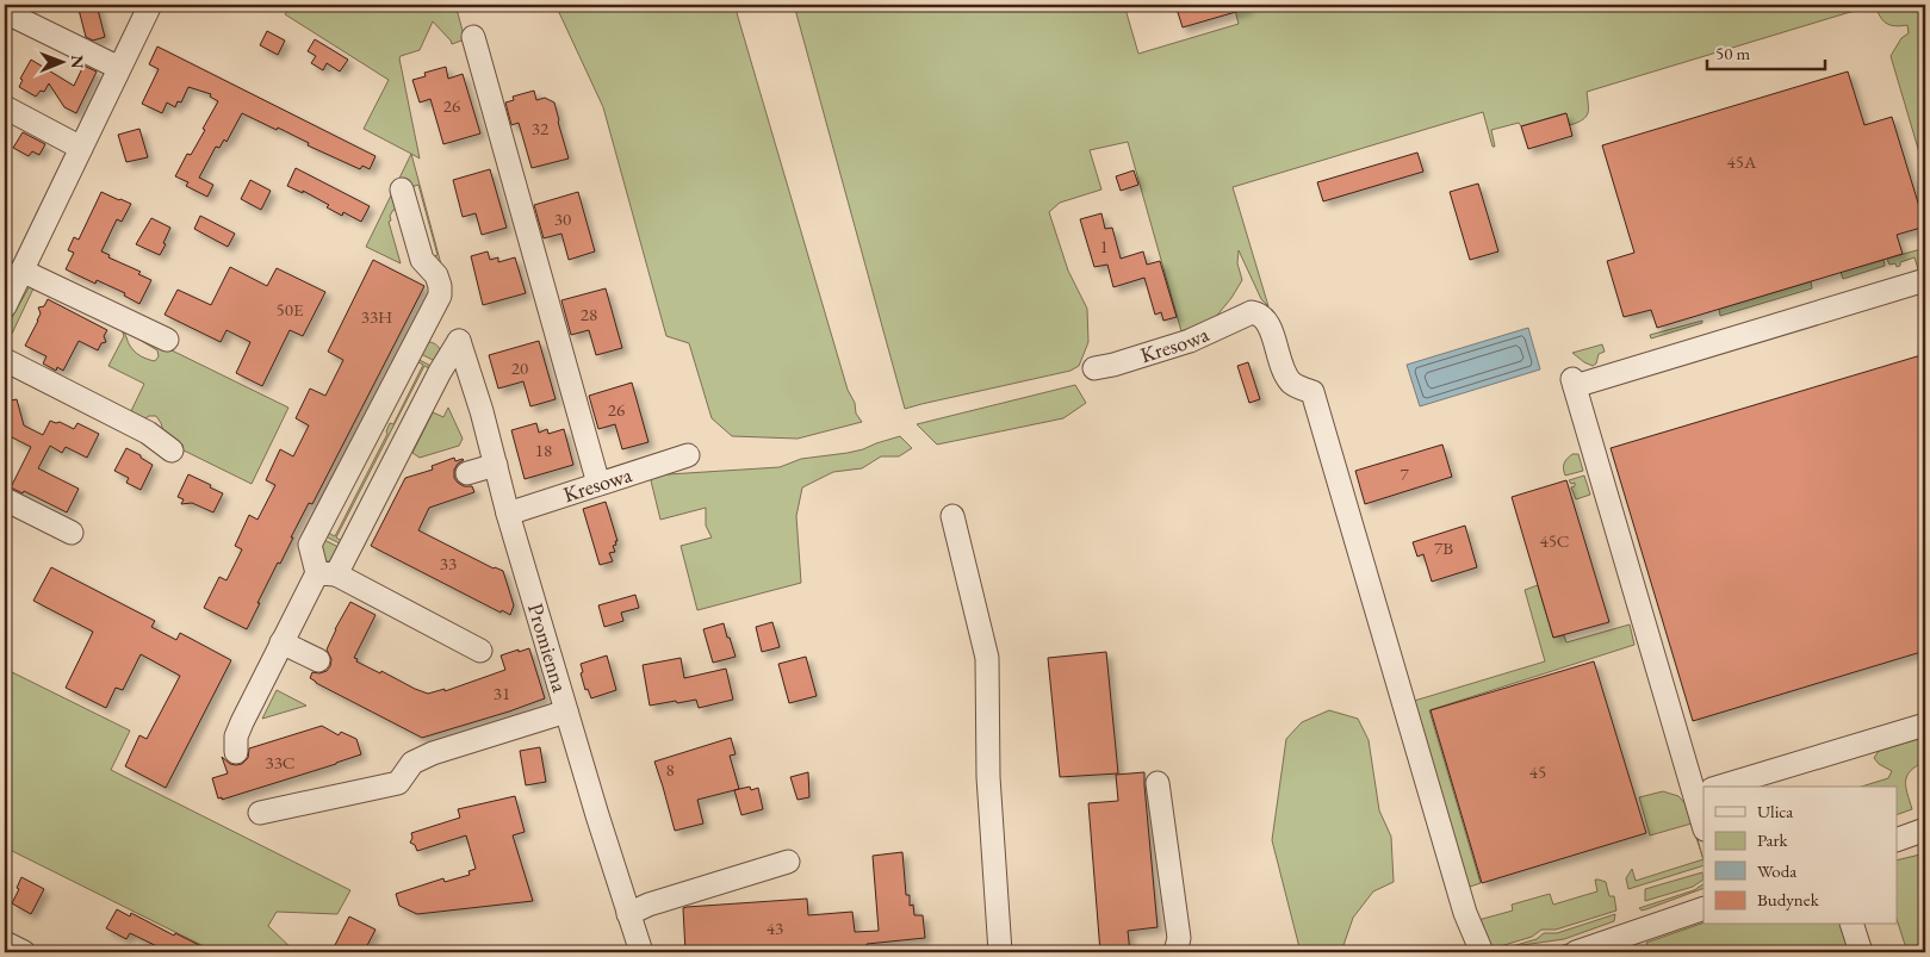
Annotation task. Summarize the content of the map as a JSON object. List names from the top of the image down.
{
  "streets": {
    "street": ["Kresowa", "Promienna"]
  },
  "crossings": [
    ["Kresowa", "Promienna"]
  ],
  "house_numbers": [
    "26",
    "32",
    "45A",
    "30",
    "1",
    "50E",
    "28",
    "33H",
    "20",
    "26",
    "18",
    "7",
    "45C",
    "7B",
    "33",
    "31",
    "33C",
    "8",
    "45",
    "43"
  ],
  "legend": [
    "Ulica",
    "Park",
    "Woda",
    "Budynek"
  ],
  "scale_bar": "50 m",
  "north": "right"
}
